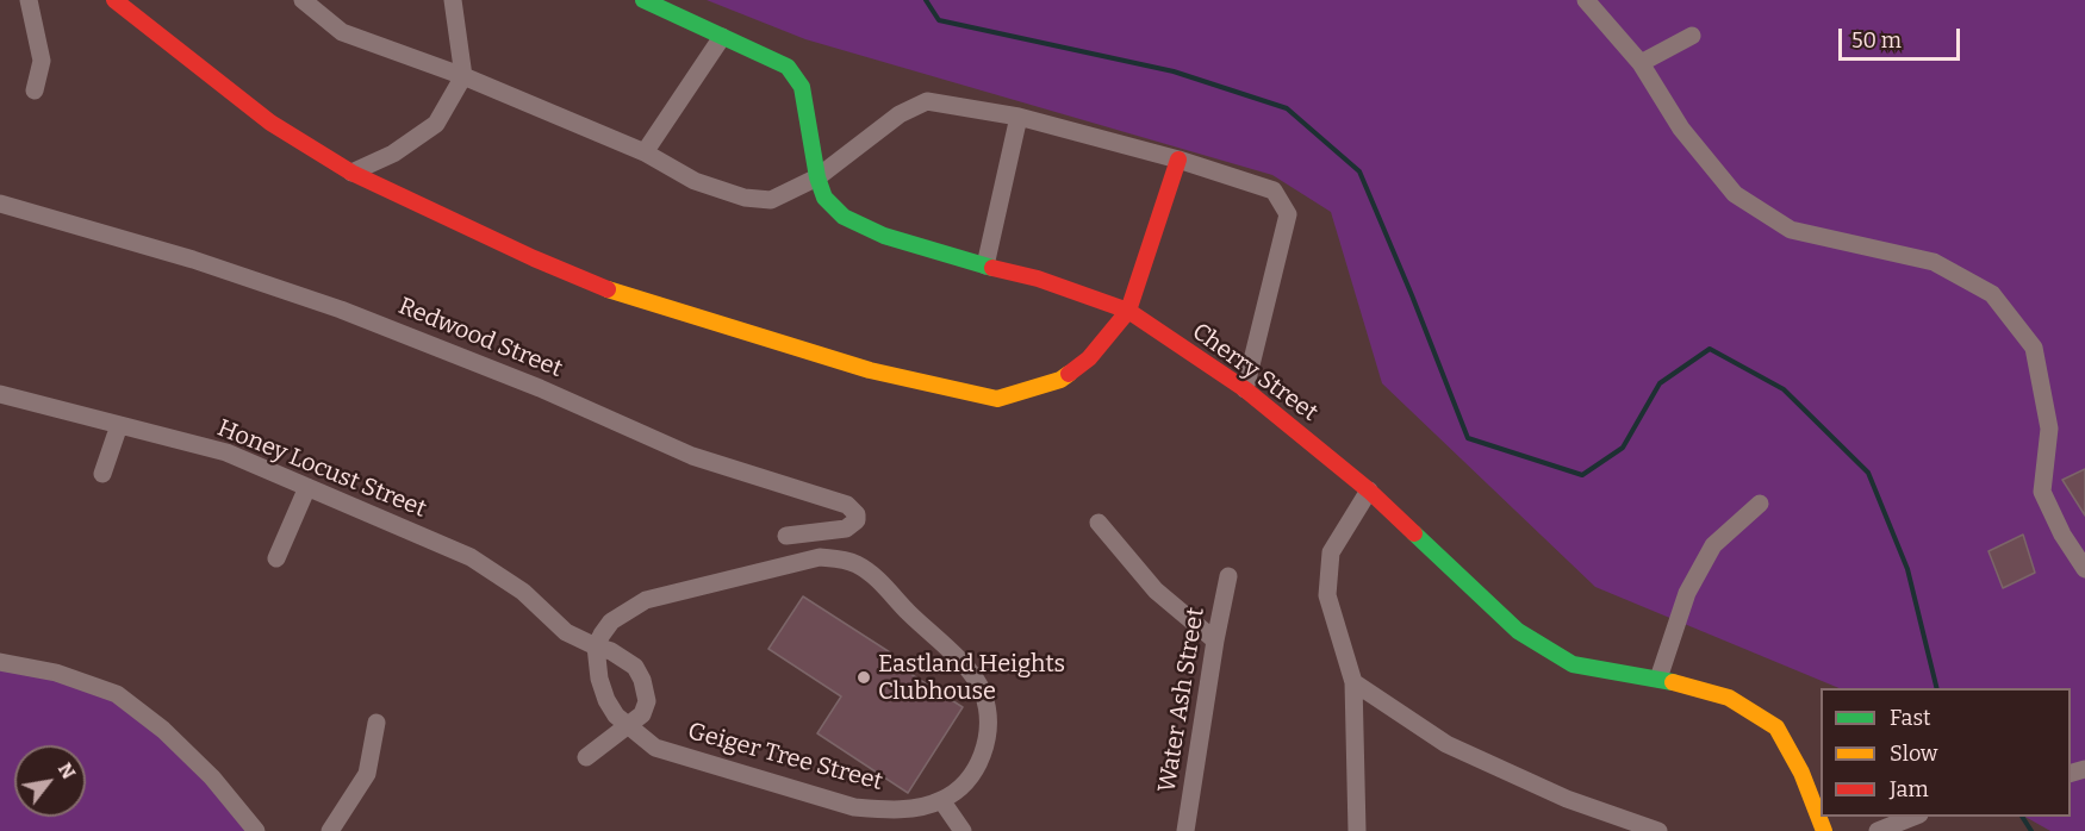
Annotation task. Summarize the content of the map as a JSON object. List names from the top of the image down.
{
  "streets": {
    "street": [
      "Redwood Street",
      "Cherry Street",
      "Honey Locust Street",
      "Water Ash Street",
      "Geiger Tree Street"
    ]
  },
  "crossings": [
    ["Honey Locust Street", "Geiger Tree Street"]
  ],
  "places": ["Eastland Heights Clubhouse"],
  "legend": ["Fast", "Slow", "Jam"],
  "scale_bar": "50 m",
  "north": "top right"
}
